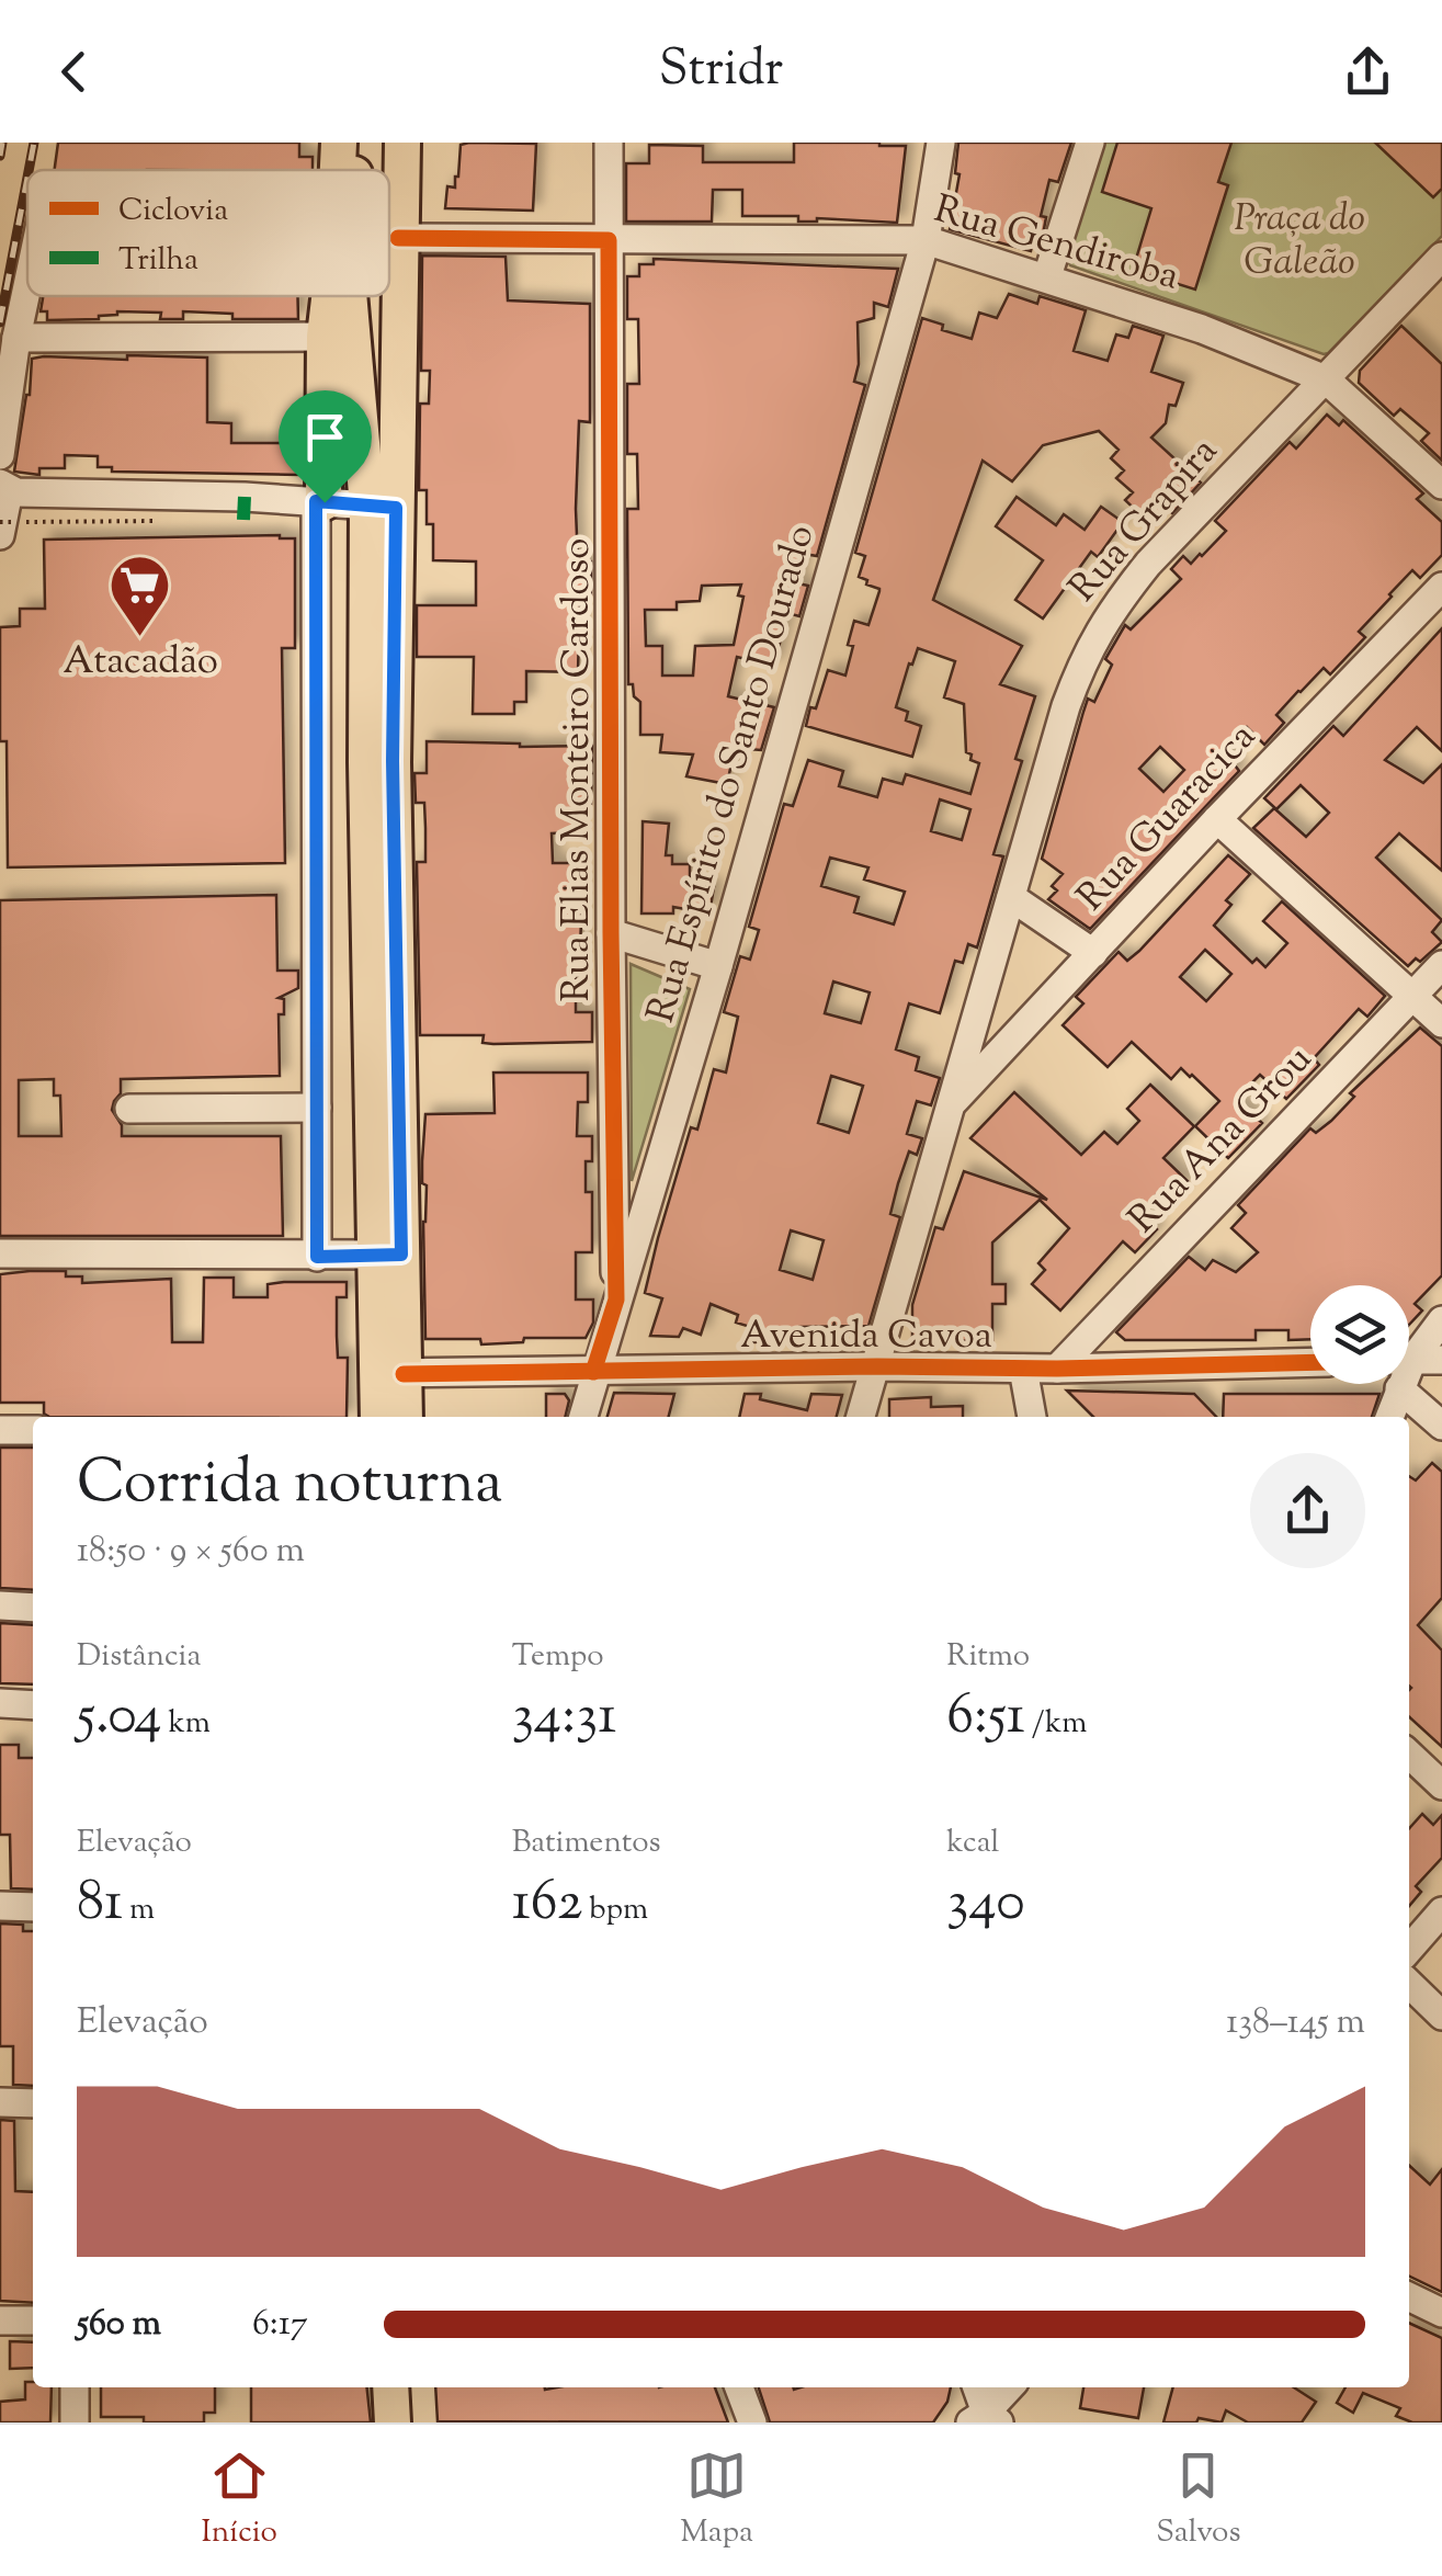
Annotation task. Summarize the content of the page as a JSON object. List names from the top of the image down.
{
  "streets": {
    "street": [
      "Rua Gendiroba",
      "Rua Grapira",
      "Rua Elias Monteiro Cardoso",
      "Rua Espírito do Santo Dourado",
      "Rua Guaracica",
      "Rua Ana Grou",
      "Avenida Cavoa"
    ]
  },
  "crossings": [
    ["Rua Gendiroba", "Rua Grapira"],
    ["Rua Gendiroba", "Rua Elias Monteiro Cardoso"],
    ["Rua Gendiroba", "Rua Espírito do Santo Dourado"],
    ["Rua Grapira", "Rua Guaracica"],
    ["Rua Grapira", "Avenida Cavoa"],
    ["Rua Elias Monteiro Cardoso", "Rua Espírito do Santo Dourado"],
    ["Rua Espírito do Santo Dourado", "Avenida Cavoa"],
    ["Rua Ana Grou", "Avenida Cavoa"]
  ],
  "parks": ["Praça do Galeão"],
  "places": {
    "supermarket": ["Atacadão"]
  },
  "legend": ["Ciclovia", "Trilha"],
  "page": {
    "header": "Stridr",
    "heading": ["Corrida noturna", "18:50 · 9 × 560 m"],
    "stats": [
      ["Distância", "5.04 km"],
      ["Tempo", "34:31"],
      ["Ritmo", "6:51 /km"],
      ["Elevação", "81 m"],
      ["Batimentos", "162 bpm"],
      ["kcal", "340"]
    ],
    "chart": ["Elevação", "138–145 m"],
    "list": [
      {
        "name": "560 m",
        "note": "6:17"
      }
    ],
    "tabs": ["Início", "Mapa", "Salvos"]
  }
}
